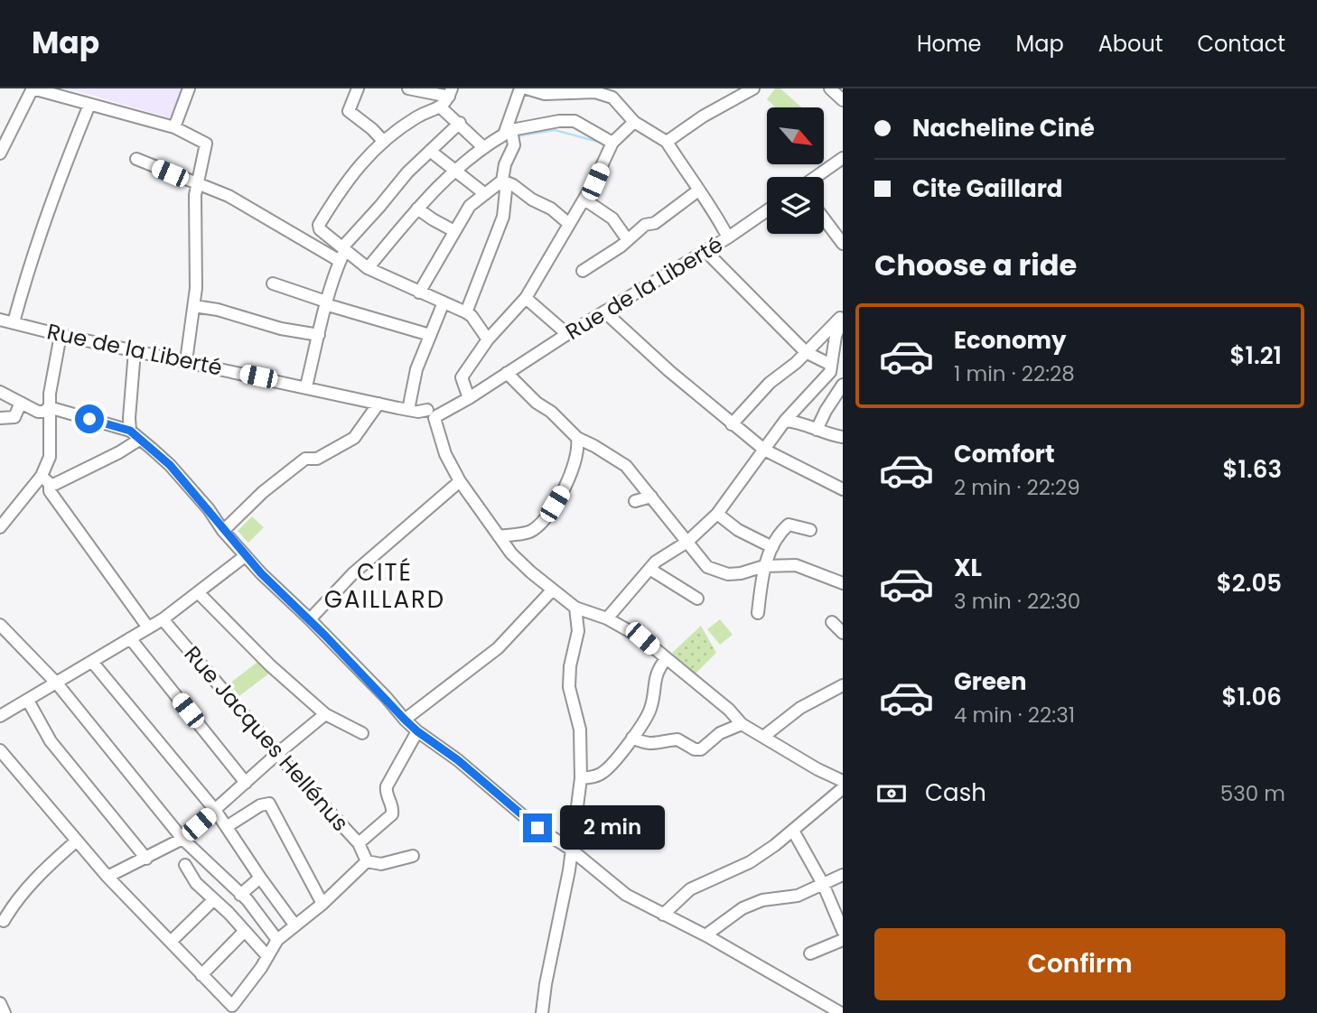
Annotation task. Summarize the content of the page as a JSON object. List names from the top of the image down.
{
  "streets": {
    "street": ["Rue de la Liberté", "Rue Jacques Hellénus"]
  },
  "districts": ["CITÉ GAILLARD"],
  "north": "bottom right",
  "page": {
    "header": "Map",
    "nav": [
      "Home",
      "Map",
      "About",
      "Contact"
    ],
    "banner": ["Nacheline Ciné", "Cite Gaillard"],
    "heading": "Choose a ride",
    "list": [
      {
        "name": "Economy",
        "note": "1 min · 22:28",
        "value": "$1.21"
      },
      {
        "name": "Comfort",
        "note": "2 min · 22:29",
        "value": "$1.63"
      },
      {
        "name": "XL",
        "note": "3 min · 22:30",
        "value": "$2.05"
      },
      {
        "name": "Green",
        "note": "4 min · 22:31",
        "value": "$1.06"
      }
    ],
    "pay": ["Cash", "530 m"],
    "bubble": "2 min",
    "buttons": "Confirm"
  }
}
